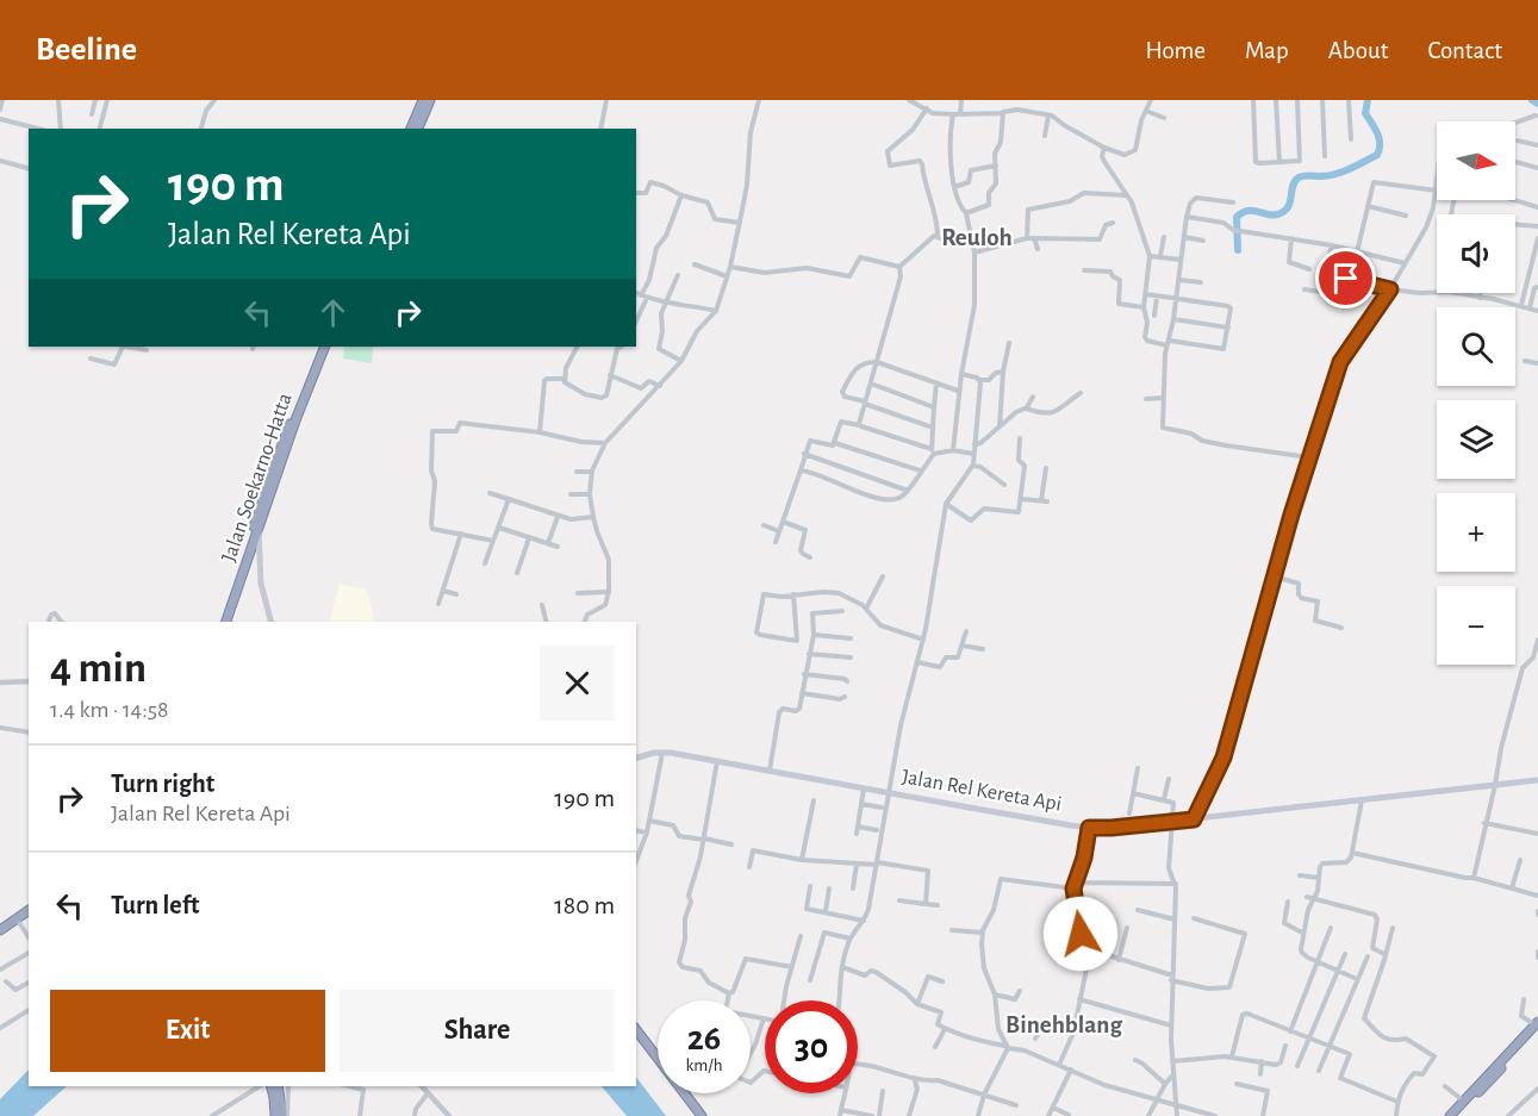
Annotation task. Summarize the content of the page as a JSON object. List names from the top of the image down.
{
  "streets": {
    "highway": ["Jalan Soekarno-Hatta"],
    "main road": ["Jalan Rel Kereta Api"]
  },
  "districts": ["Reuloh", "Binehblang"],
  "north": "right",
  "page": {
    "header": "Beeline",
    "nav": [
      "Home",
      "Map",
      "About",
      "Contact"
    ],
    "map_buttons": ["+", "−"],
    "turn": ["190 m", "Jalan Rel Kereta Api"],
    "heading": ["4 min", "1.4 km · 14:58"],
    "list": [
      {
        "name": "Turn right",
        "note": "Jalan Rel Kereta Api",
        "value": "190 m"
      },
      {
        "name": "Turn left",
        "value": "180 m"
      }
    ],
    "buttons": ["Exit", "Share"],
    "speed": "26 km/h",
    "limit": "30"
  }
}
